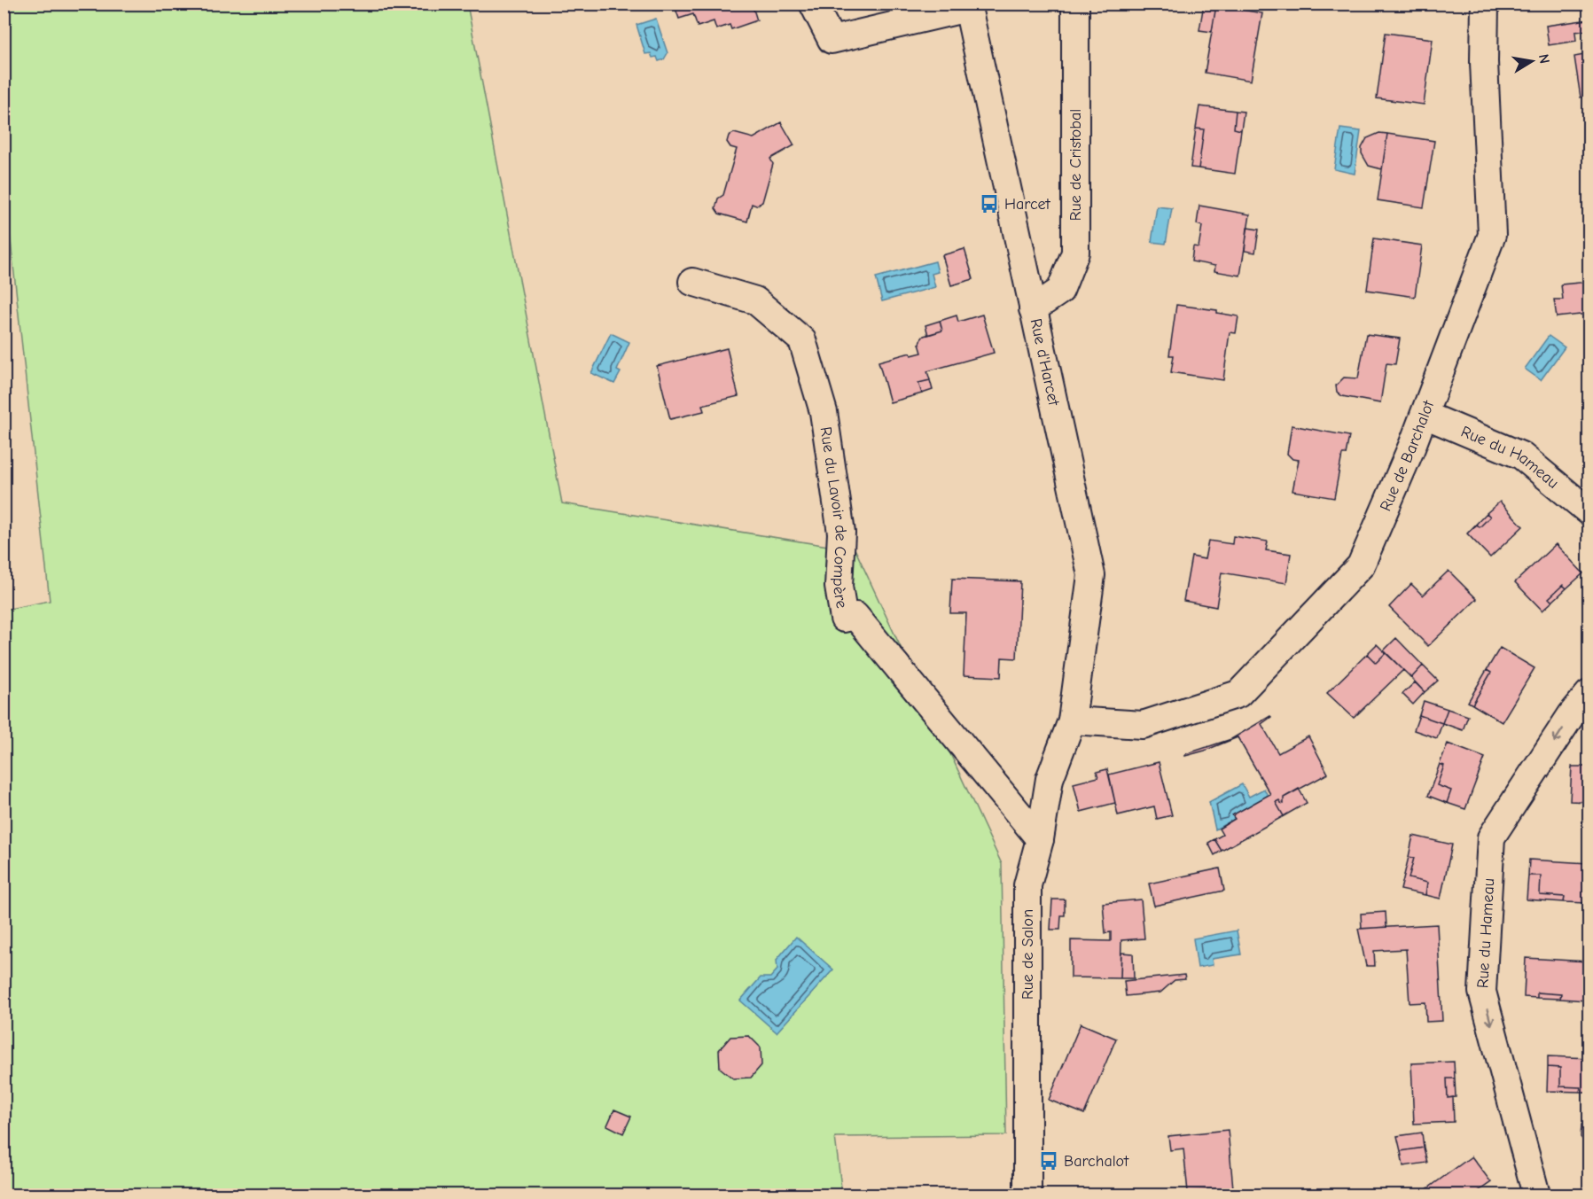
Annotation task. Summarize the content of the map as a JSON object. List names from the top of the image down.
{
  "streets": {
    "street": [
      "Rue de Cristobal",
      "Rue d'Harcet",
      "Rue de Barchalot",
      "Rue du Hameau",
      "Rue du Lavoir de Compère",
      "Rue de Salon"
    ]
  },
  "crossings": [
    ["Rue de Cristobal", "Rue d'Harcet"],
    ["Rue d'Harcet", "Rue de Barchalot"],
    ["Rue d'Harcet", "Rue de Salon"],
    ["Rue de Barchalot", "Rue du Hameau"],
    ["Rue de Barchalot", "Rue de Salon"],
    ["Rue du Lavoir de Compère", "Rue de Salon"]
  ],
  "one_way": ["Rue du Hameau"],
  "places": {
    "bus stop": ["Harcet", "Barchalot"]
  },
  "north": "right"
}
